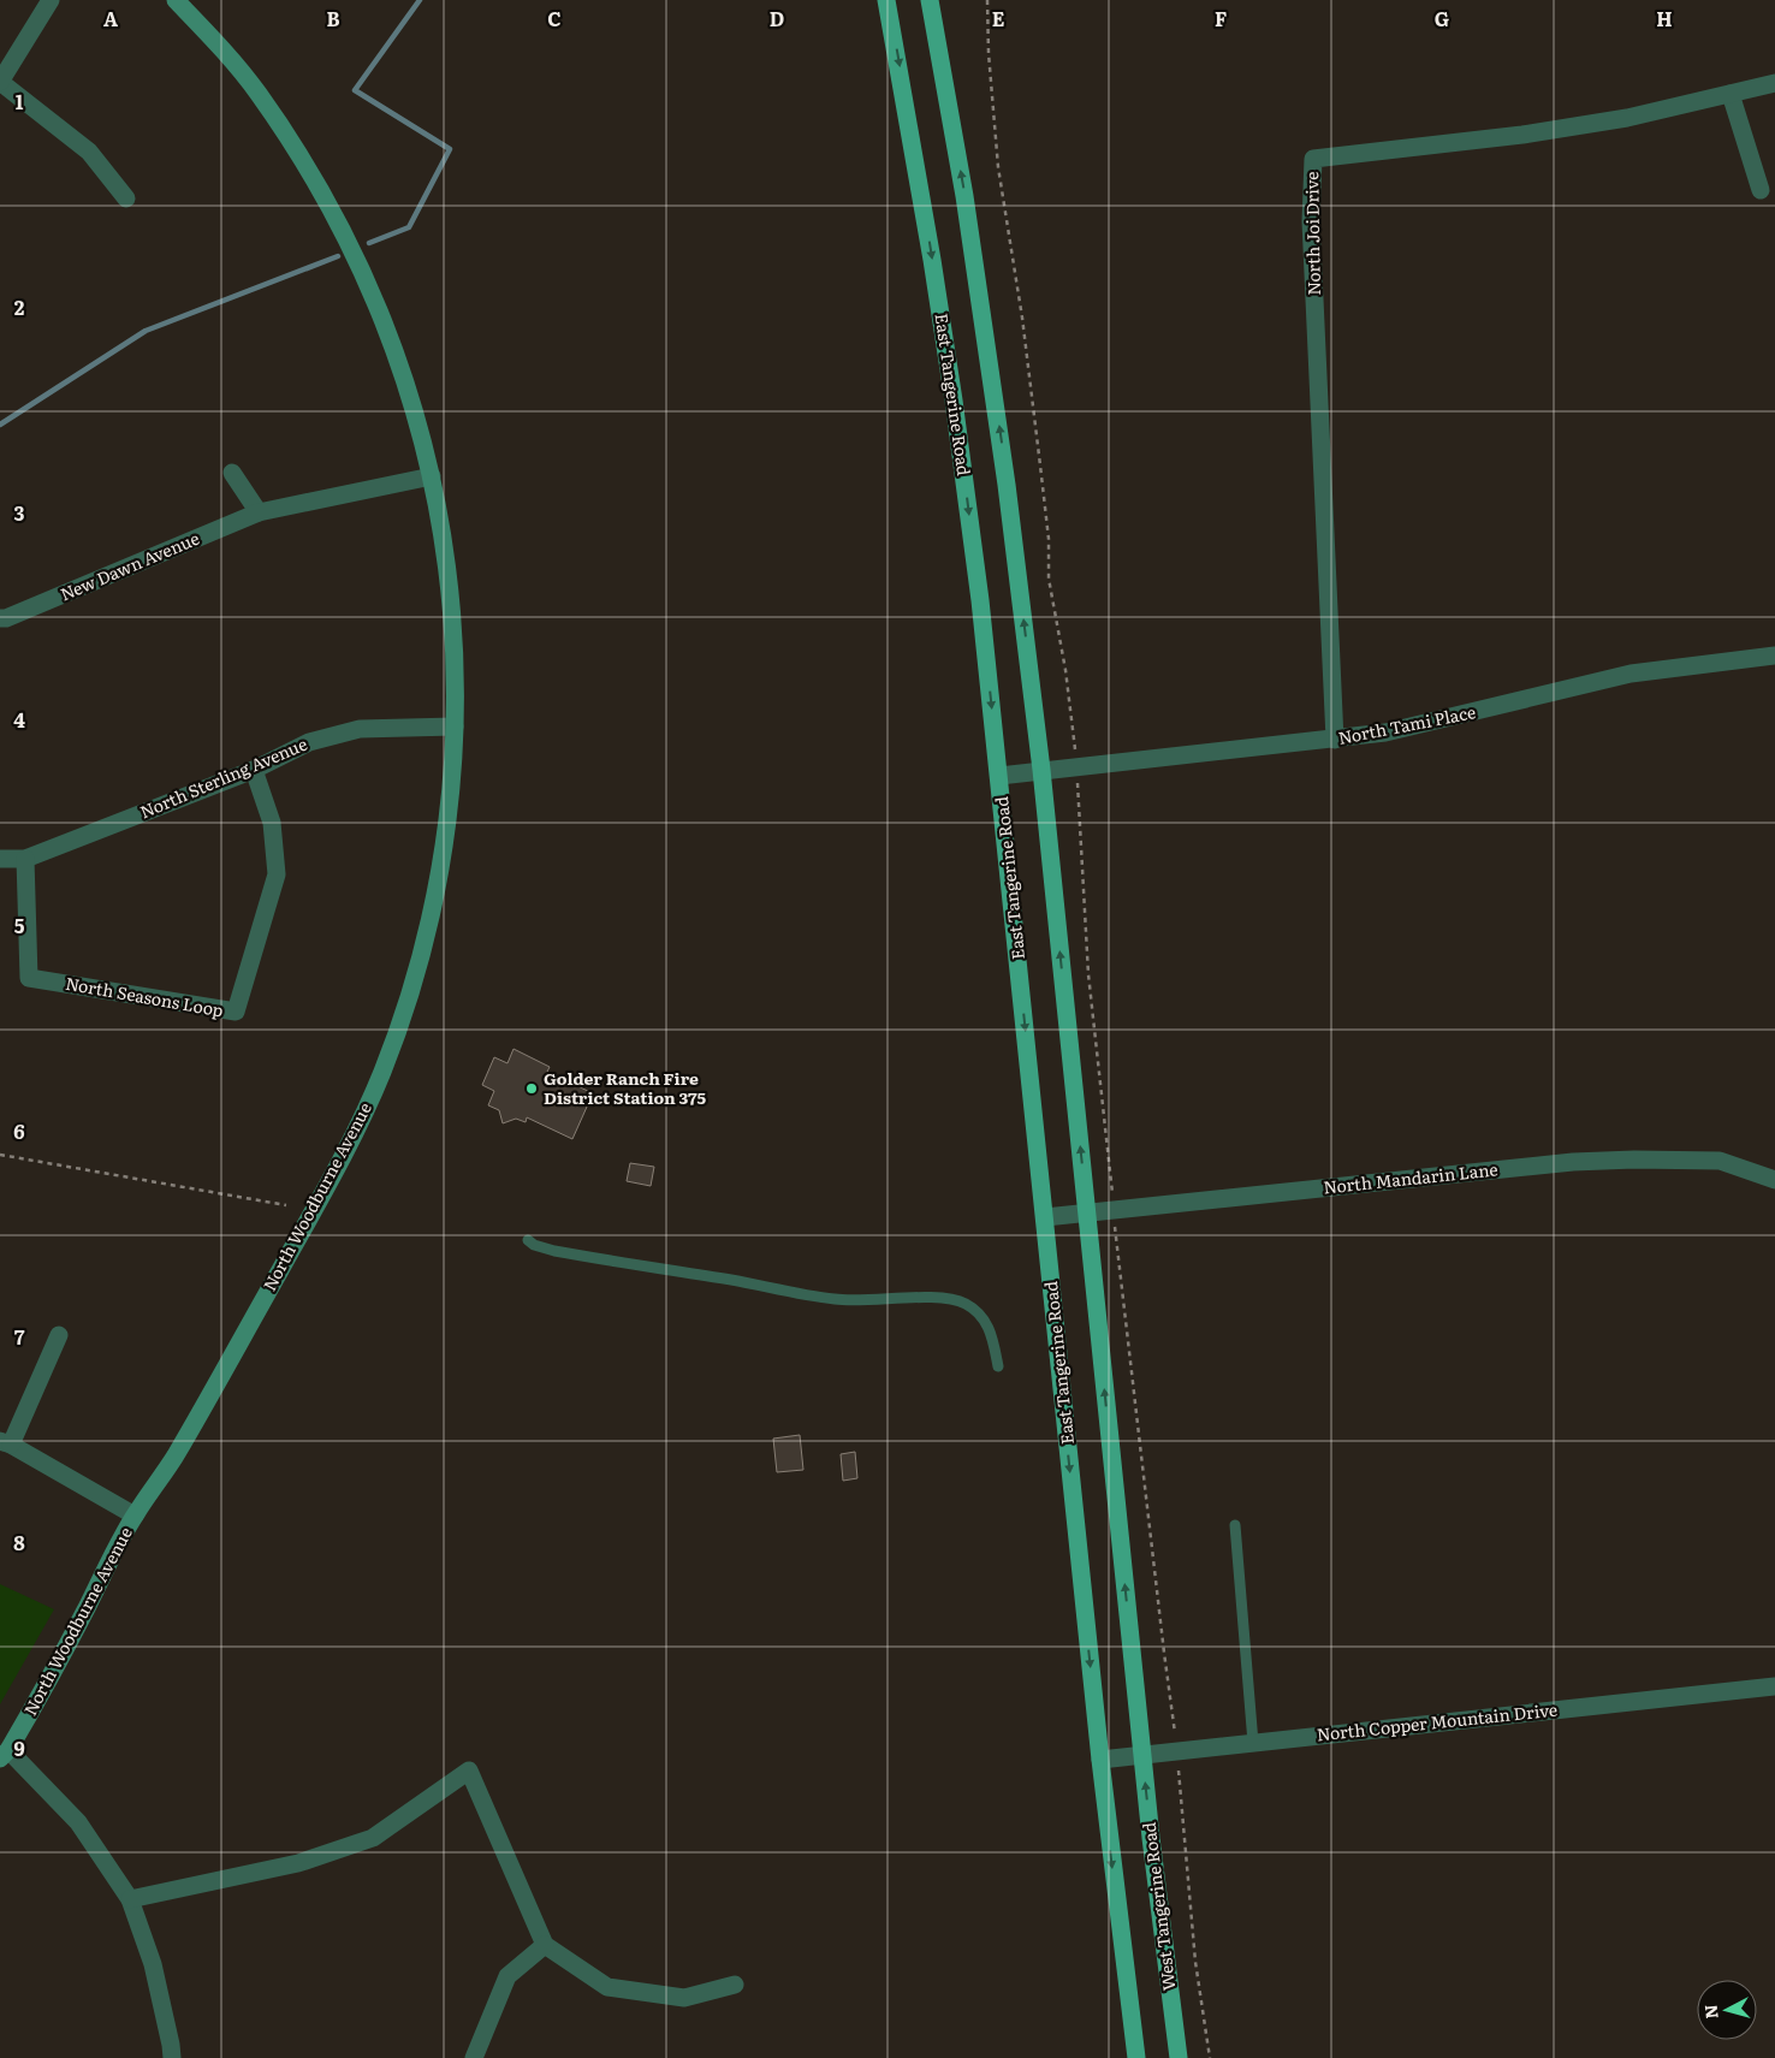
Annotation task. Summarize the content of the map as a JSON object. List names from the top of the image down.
{
  "streets": {
    "main road": ["East Tangerine Road", "West Tangerine Road"],
    "street": [
      "North Joi Drive",
      "New Dawn Avenue",
      "North Tami Place",
      "North Sterling Avenue",
      "North Seasons Loop",
      "North Mandarin Lane",
      "North Woodburne Avenue",
      "North Copper Mountain Drive"
    ]
  },
  "crossings": [
    ["North Joi Drive", "North Tami Place"],
    ["East Tangerine Road", "North Tami Place"],
    ["East Tangerine Road", "North Mandarin Lane"],
    ["East Tangerine Road", "North Copper Mountain Drive"],
    ["New Dawn Avenue", "North Woodburne Avenue"],
    ["North Sterling Avenue", "North Seasons Loop"],
    ["North Sterling Avenue", "North Woodburne Avenue"],
    ["North Copper Mountain Drive", "West Tangerine Road"]
  ],
  "places": ["Golder Ranch Fire District Station 375"],
  "north": "left",
  "grid": {
    "columns": [
      "A",
      "B",
      "C",
      "D",
      "E",
      "F",
      "G",
      "H"
    ],
    "rows": [
      "1",
      "2",
      "3",
      "4",
      "5",
      "6",
      "7",
      "8",
      "9"
    ]
  }
}
